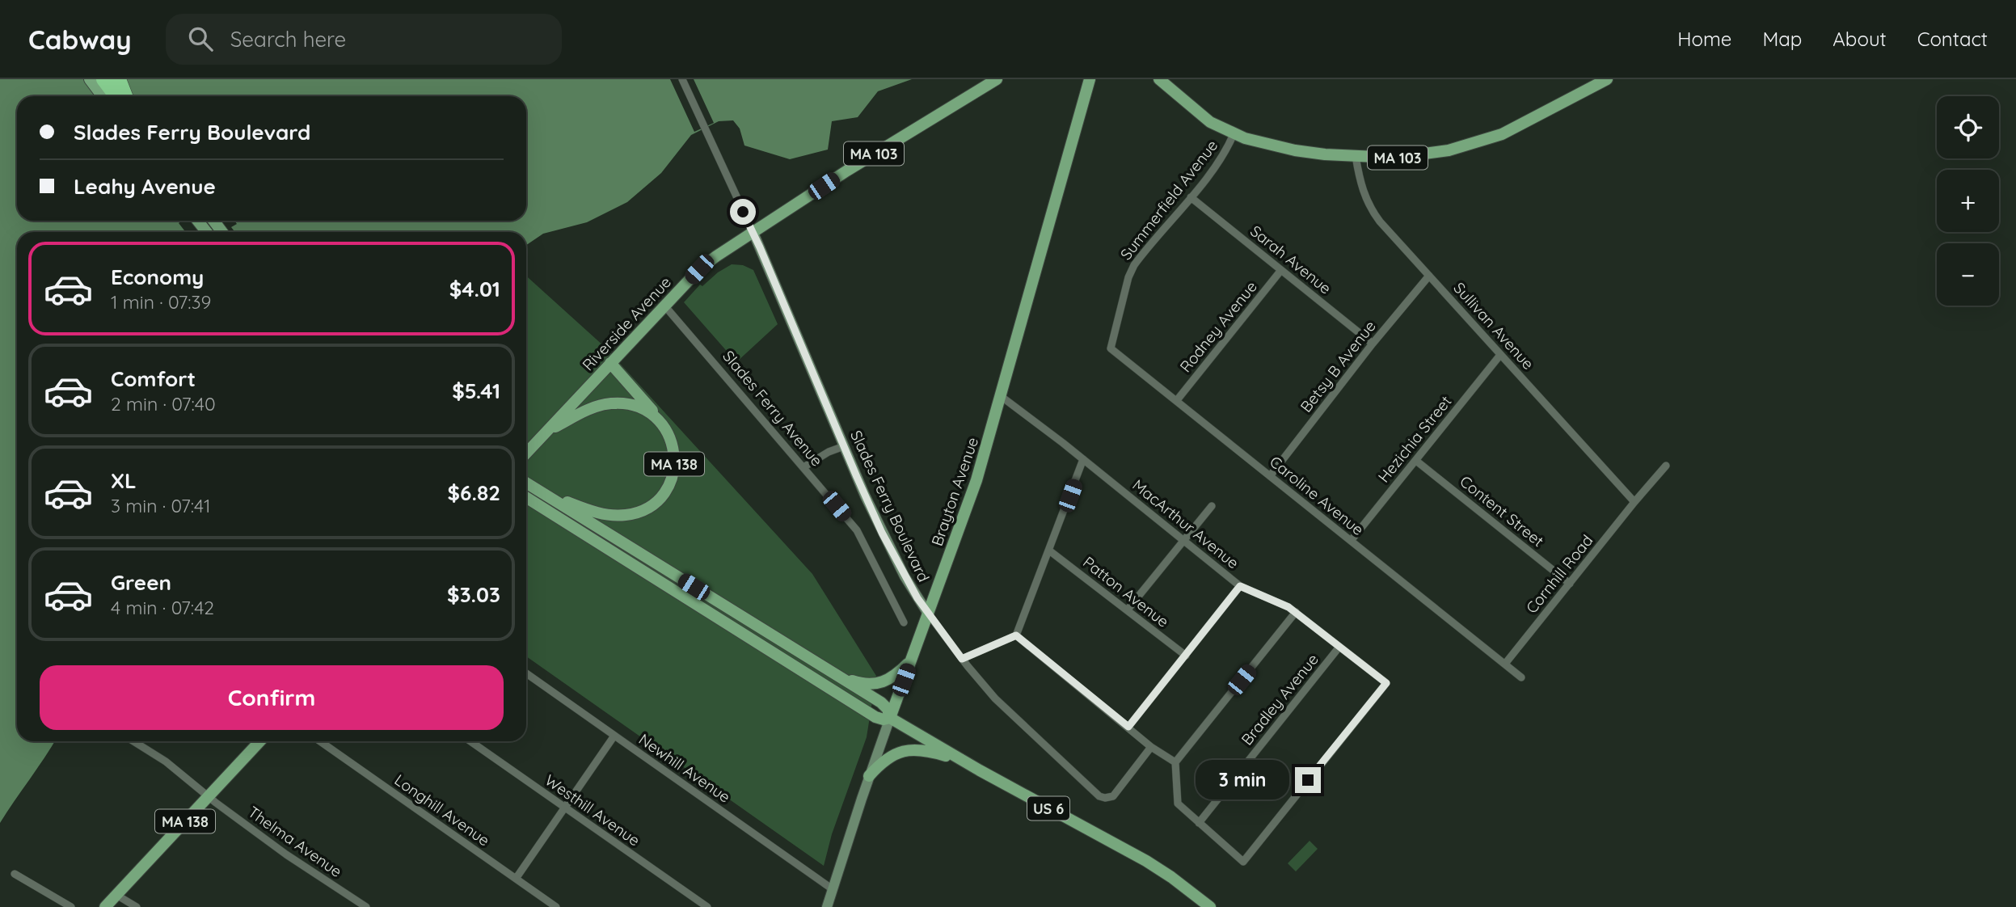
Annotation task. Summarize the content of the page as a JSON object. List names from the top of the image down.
{
  "streets": {
    "main road": [
      "MA 103",
      "Riverside Avenue",
      "MA 138",
      "Brayton Avenue",
      "Slades Ferry Boulevard",
      "US 6"
    ],
    "street": [
      "Summerfield Avenue",
      "Sarah Avenue",
      "Sullivan Avenue",
      "Rodney Avenue",
      "Betsy B Avenue",
      "Slades Ferry Avenue",
      "Hezichia Street",
      "Caroline Avenue",
      "Content Street",
      "MacArthur Avenue",
      "Cornhill Road",
      "Patton Avenue",
      "Bradley Avenue",
      "Newhill Avenue",
      "Longhill Avenue",
      "Westhill Avenue",
      "Thelma Avenue"
    ]
  },
  "crossings": [
    ["MA 103", "Summerfield Avenue"],
    ["MA 103", "Sullivan Avenue"],
    ["Summerfield Avenue", "Sarah Avenue"],
    ["Summerfield Avenue", "Caroline Avenue"],
    ["Sarah Avenue", "Rodney Avenue"],
    ["Sarah Avenue", "Betsy B Avenue"],
    ["Riverside Avenue", "Slades Ferry Avenue"],
    ["Riverside Avenue", "Slades Ferry Boulevard"],
    ["Sullivan Avenue", "Betsy B Avenue"],
    ["Sullivan Avenue", "Hezichia Street"],
    ["Sullivan Avenue", "Cornhill Road"],
    ["Rodney Avenue", "Caroline Avenue"],
    ["Betsy B Avenue", "Caroline Avenue"],
    ["Hezichia Street", "Caroline Avenue"],
    ["Hezichia Street", "Content Street"],
    ["MA 138", "US 6"],
    ["MA 138", "Thelma Avenue"],
    ["Brayton Avenue", "Slades Ferry Boulevard"],
    ["Brayton Avenue", "MacArthur Avenue"],
    ["Brayton Avenue", "Newhill Avenue"],
    ["Brayton Avenue", "US 6"],
    ["Caroline Avenue", "Cornhill Road"],
    ["Content Street", "Cornhill Road"],
    ["MacArthur Avenue", "Bradley Avenue"]
  ],
  "page": {
    "header": "Cabway",
    "search": "Search here",
    "nav": [
      "Home",
      "Map",
      "About",
      "Contact"
    ],
    "map_buttons": ["+", "−"],
    "banner": ["Slades Ferry Boulevard", "Leahy Avenue"],
    "list": [
      {
        "name": "Economy",
        "note": "1 min · 07:39",
        "value": "$4.01"
      },
      {
        "name": "Comfort",
        "note": "2 min · 07:40",
        "value": "$5.41"
      },
      {
        "name": "XL",
        "note": "3 min · 07:41",
        "value": "$6.82"
      },
      {
        "name": "Green",
        "note": "4 min · 07:42",
        "value": "$3.03"
      }
    ],
    "buttons": "Confirm",
    "bubble": "3 min"
  }
}
